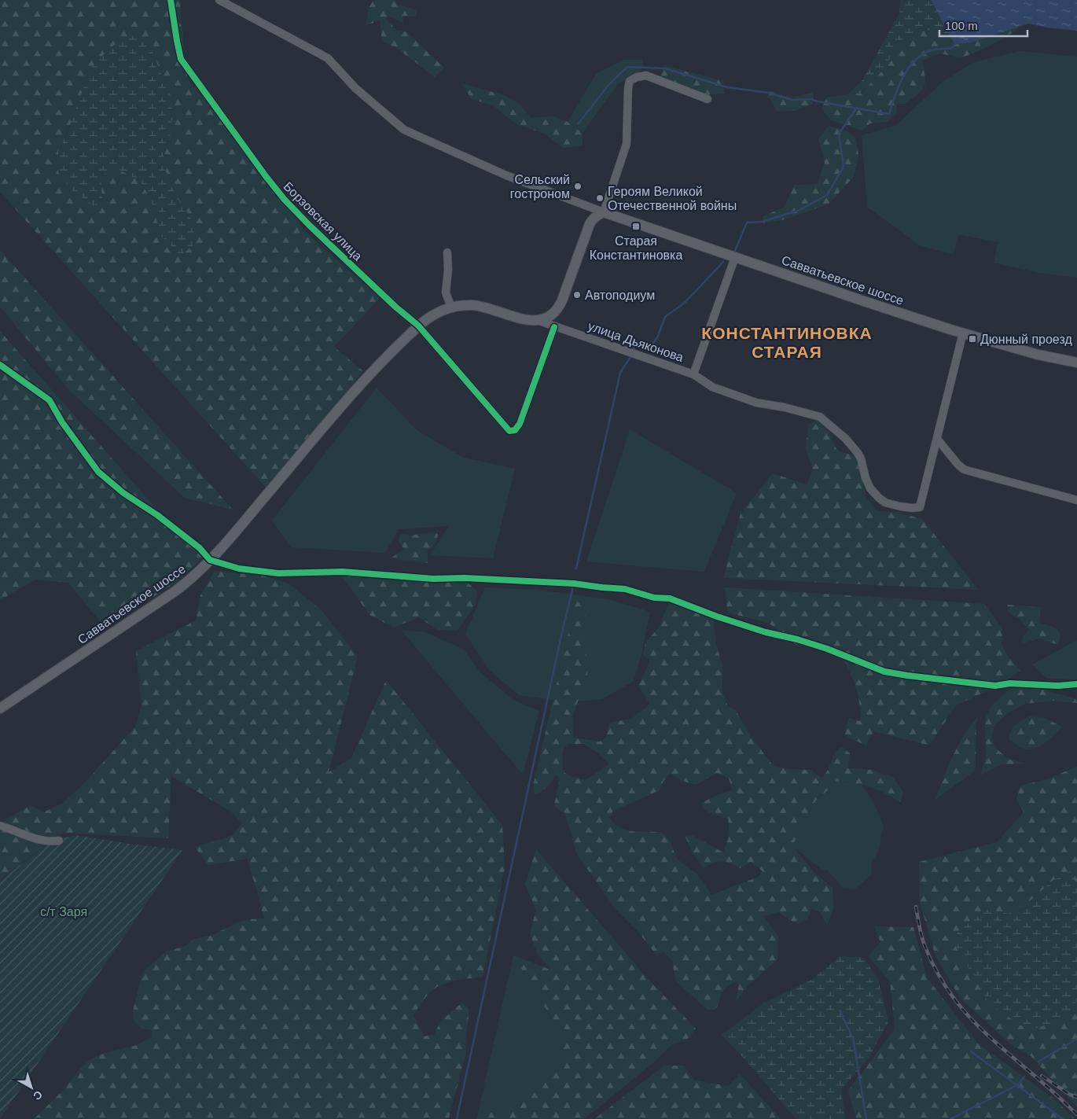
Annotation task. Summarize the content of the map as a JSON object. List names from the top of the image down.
{
  "streets": {
    "main road": ["Савватьевское шоссе", "улица Дьяконова"],
    "street": ["Борзовская улица"]
  },
  "crossings": [
    ["Борзовская улица", "Савватьевское шоссе"],
    ["Борзовская улица", "улица Дьяконова"],
    ["Савватьевское шоссе", "улица Дьяконова"]
  ],
  "districts": ["КОНСТАНТИНОВКА СТАРАЯ"],
  "parks": ["с/т Заря"],
  "places": {
    "other": ["Сельский гостроном", "Героям Великой Отечественной войны", "Автоподиум"],
    "transit": ["Старая Константиновка", "Дюнный проезд"]
  },
  "scale_bar": "100 m",
  "north": "bottom right"
}
